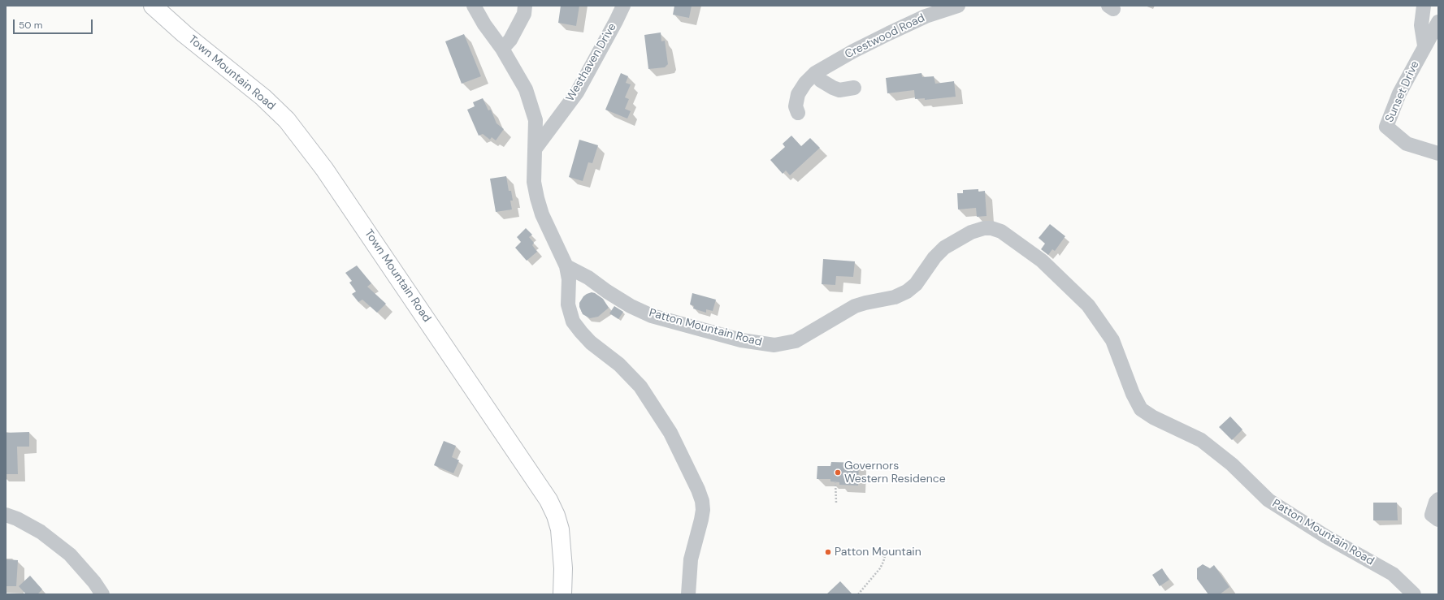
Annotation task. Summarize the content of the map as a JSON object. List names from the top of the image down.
{
  "streets": {
    "main road": ["Town Mountain Road"],
    "street": [
      "Crestwood Road",
      "Westhaven Drive",
      "Sunset Drive",
      "Patton Mountain Road"
    ]
  },
  "places": ["Governors Western Residence", "Patton Mountain"],
  "scale_bar": "50 m"
}
